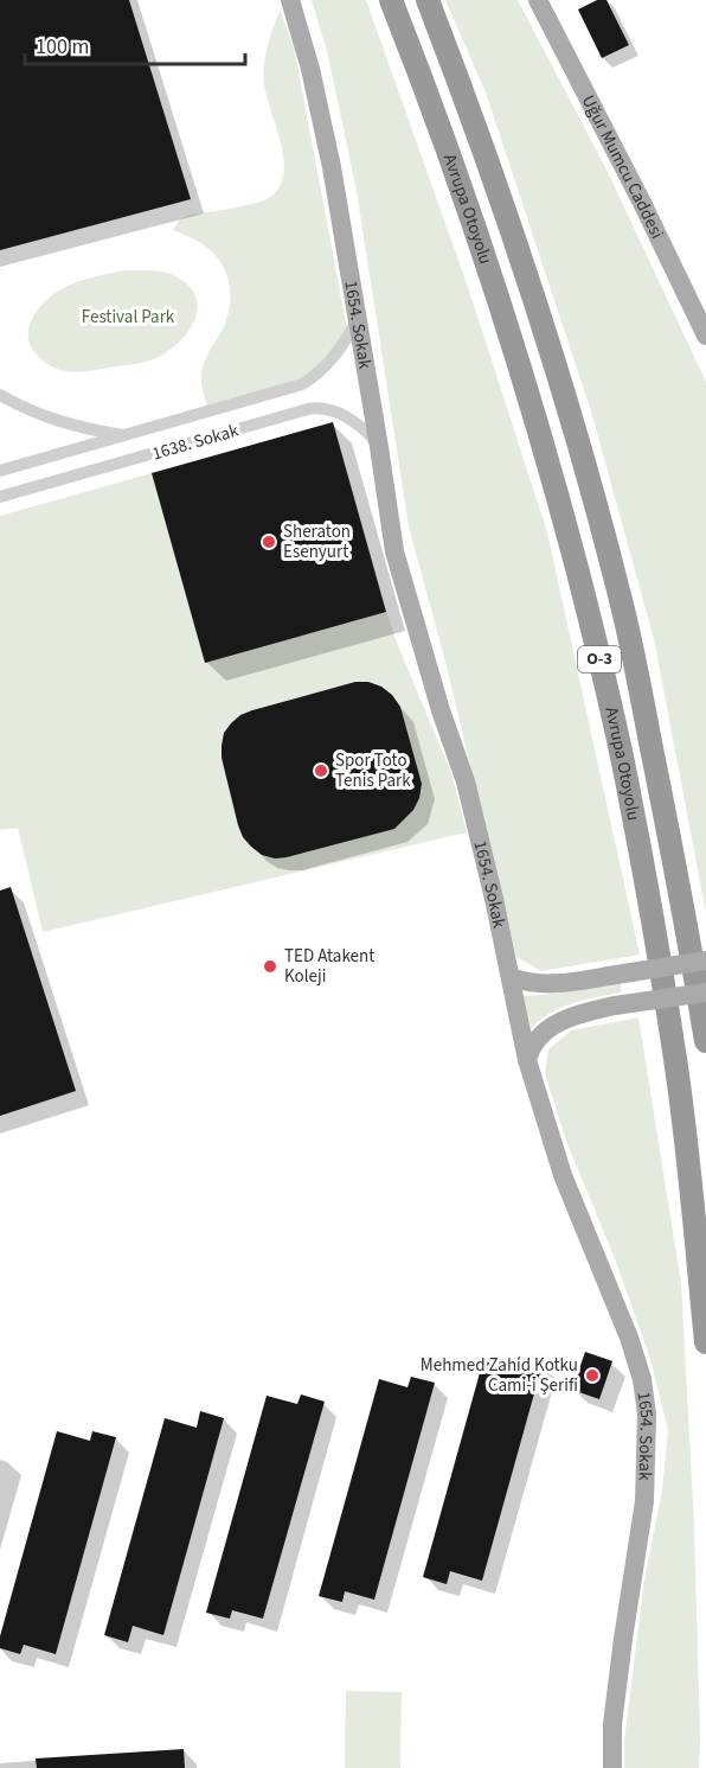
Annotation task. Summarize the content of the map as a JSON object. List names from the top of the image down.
{
  "streets": {
    "highway": ["Avrupa Otoyolu", "O-3"],
    "main road": ["Uğur Mumcu Caddesi", "1654. Sokak"],
    "street": ["1638. Sokak"]
  },
  "crossings": [
    ["1654. Sokak", "1638. Sokak"]
  ],
  "parks": ["Festival Park"],
  "places": [
    "Sheraton Esenyurt",
    "Spor Toto Tenis Park",
    "TED Atakent Koleji",
    "Mehmed Zahid Kotku Cami-i Şerifi"
  ],
  "scale_bar": "100 m"
}
